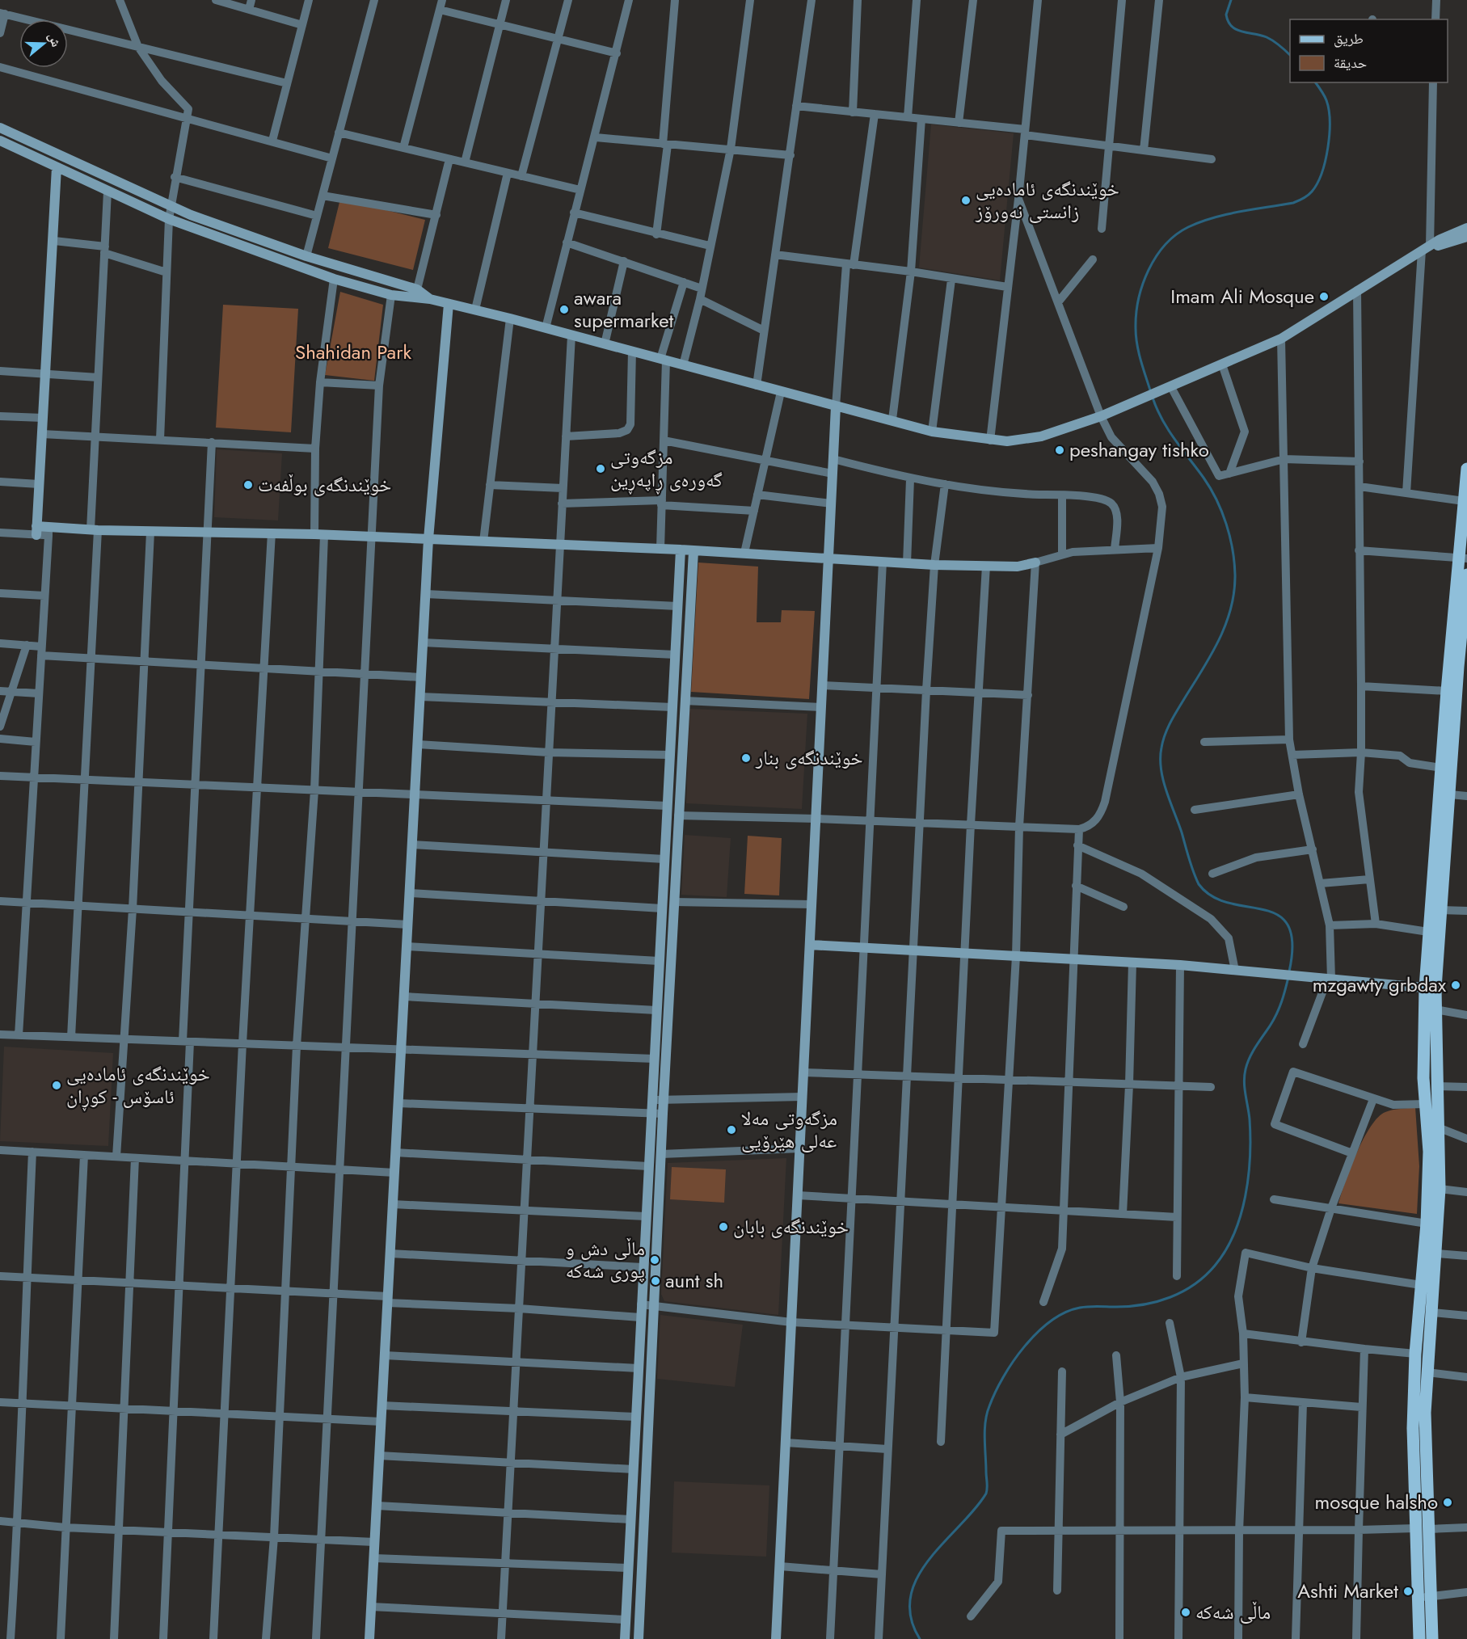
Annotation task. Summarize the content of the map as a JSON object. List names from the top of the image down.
{
  "parks": ["Shahidan Park"],
  "places": [
    "خوێندنگەی ئامادەیی زانستی نەورۆز",
    "Imam Ali Mosque",
    "awara supermarket",
    "peshangay tishko",
    "مزگەوتی گەورەی ڕاپەڕین",
    "خوێندنگەی بوڵفەت",
    "خوێندنگەی بنار",
    "mzgawty grbdax",
    "خوێندنگەی ئامادەیی ئاسۆس - کوڕان",
    "مزگەوتی مەلا عەلی هێرۆیی",
    "خوێندنگەی بابان",
    "ماڵی دش و پوری شەکە",
    "aunt sh",
    "mosque halsho",
    "Ashti Market",
    "ماڵی شەکە"
  ],
  "legend": ["طريق", "حديقة"],
  "north": "right"
}
